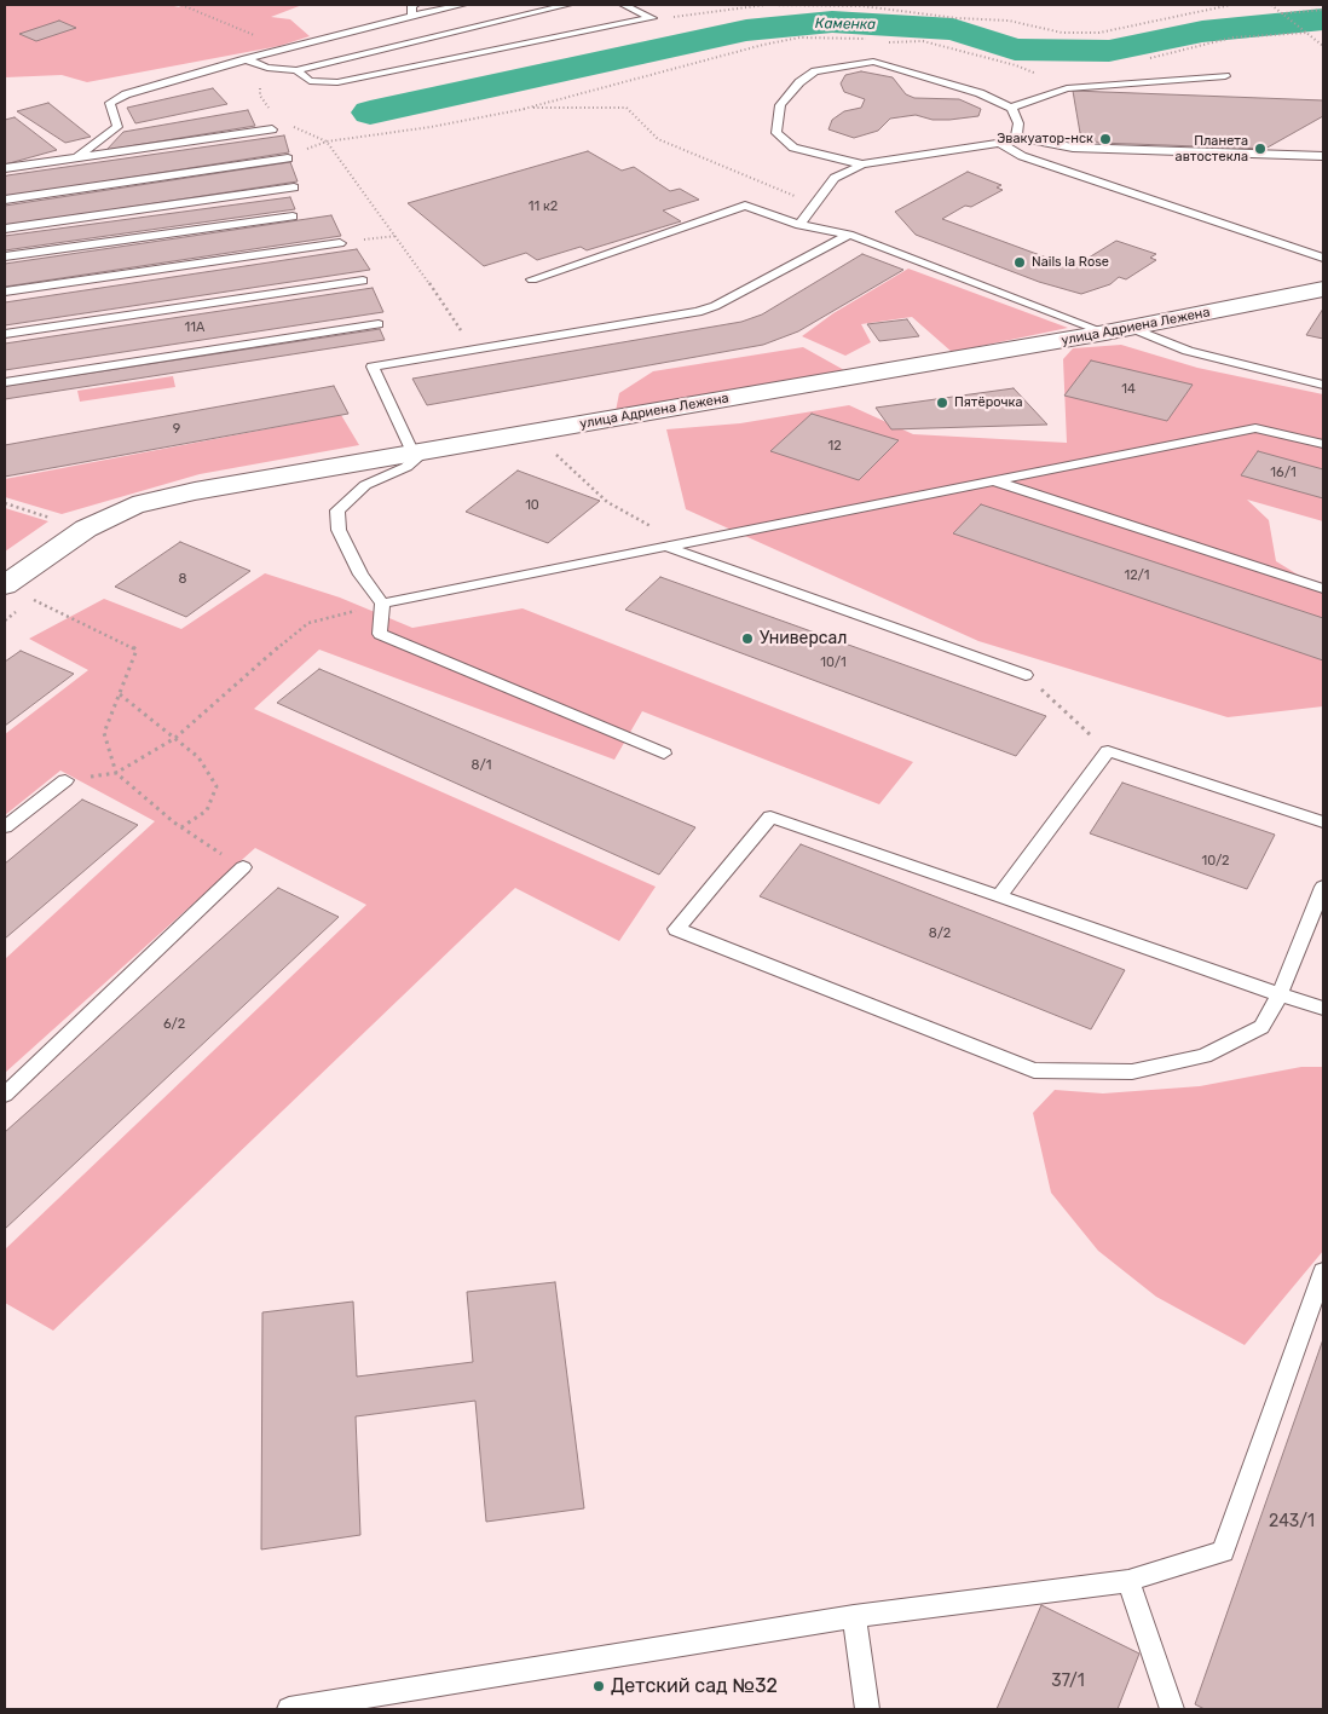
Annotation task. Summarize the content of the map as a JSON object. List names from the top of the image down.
{
  "streets": {
    "street": ["улица Адриена Лежена"]
  },
  "water": ["Каменка"],
  "places": [
    "Эвакуатор-нск",
    "Планета автостекла",
    "Nails la Rose",
    "Пятёрочка",
    "Универсал",
    "Детский сад №32"
  ],
  "house_numbers": [
    "11 к2",
    "11А",
    "14",
    "9",
    "12",
    "16/1",
    "10",
    "12/1",
    "8",
    "10/1",
    "8/1",
    "10/2",
    "8/2",
    "6/2",
    "243/1",
    "37/1"
  ]
}
